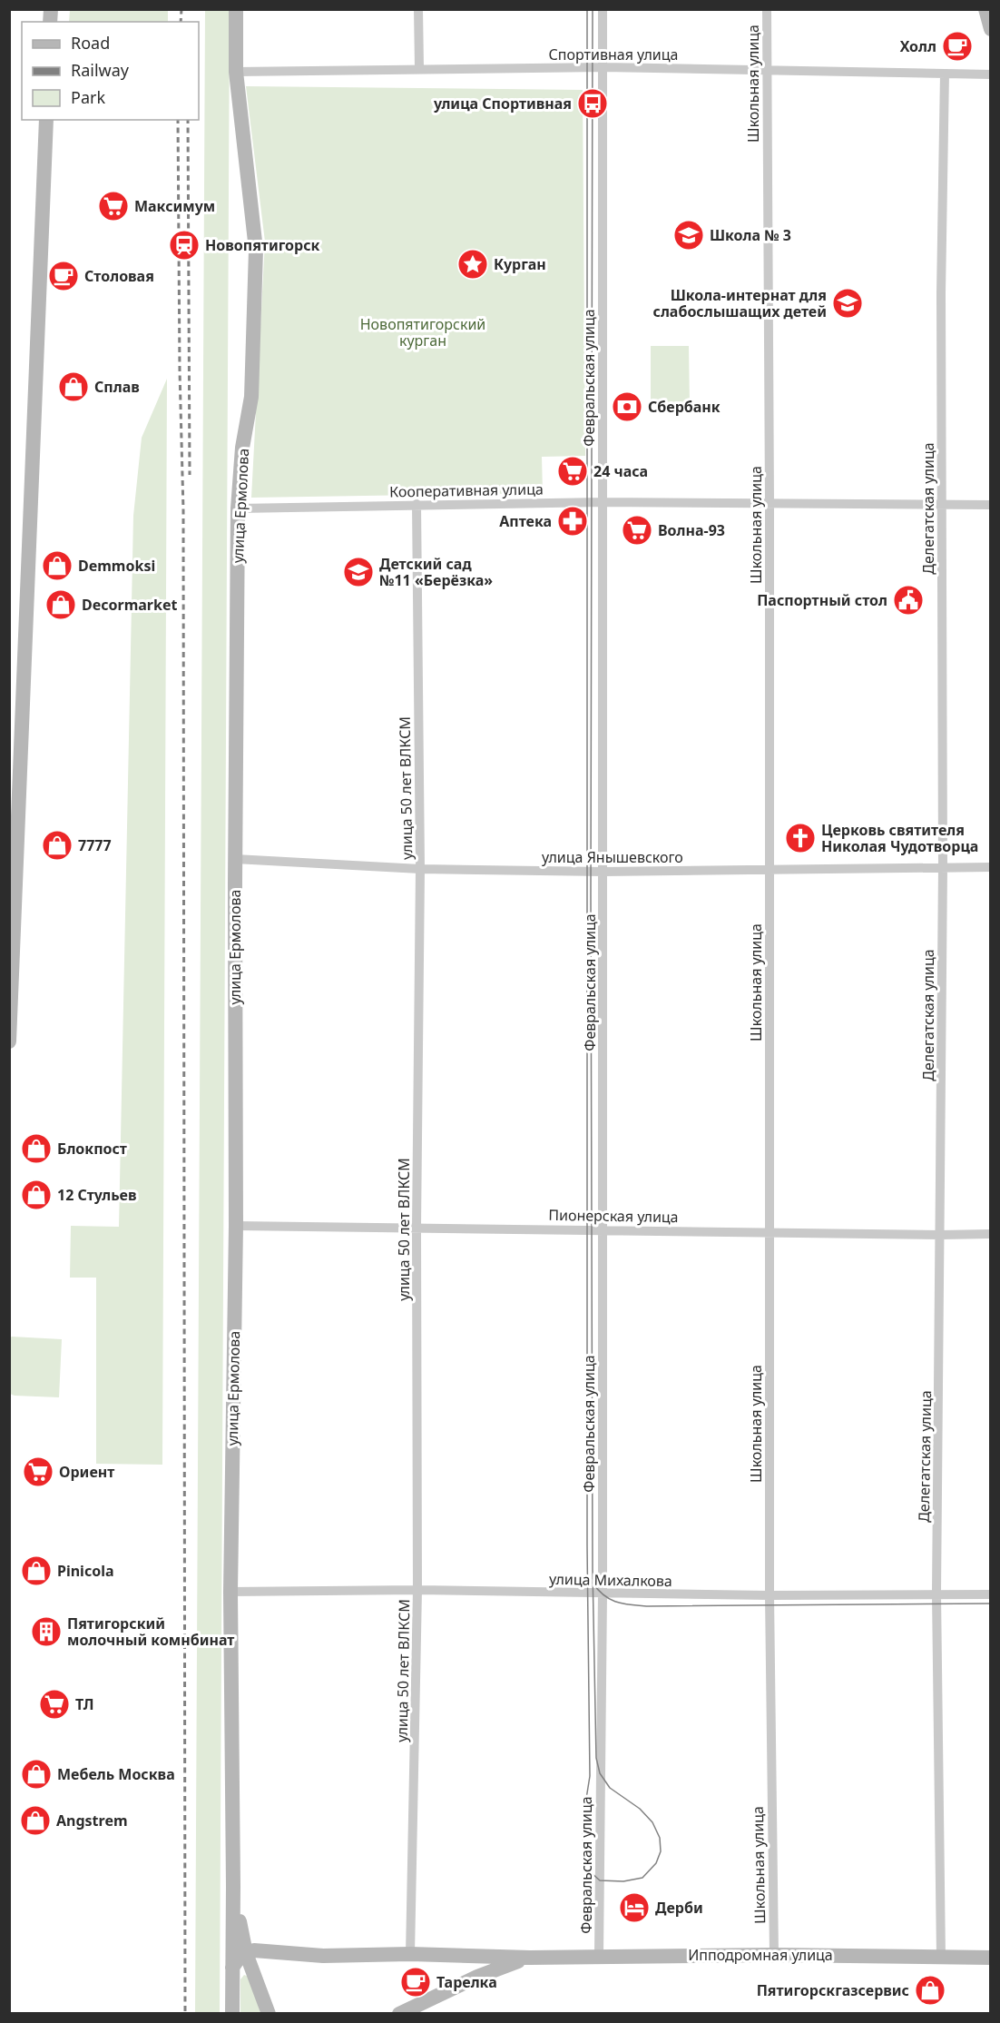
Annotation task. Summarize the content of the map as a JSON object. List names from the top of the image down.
{
  "streets": {
    "street": [
      "Спортивная улица",
      "Школьная улица",
      "Февральская улица",
      "Кооперативная улица",
      "улица Ермолова",
      "Делегатская улица",
      "улица 50 лет ВЛКСМ",
      "улица Янышевского",
      "Пионерская улица",
      "улица Михалкова",
      "Ипподромная улица"
    ]
  },
  "crossings": [
    ["Спортивная улица", "Школьная улица"],
    ["Спортивная улица", "Февральская улица"],
    ["Спортивная улица", "улица Ермолова"],
    ["Спортивная улица", "Делегатская улица"],
    ["Школьная улица", "Кооперативная улица"],
    ["Школьная улица", "улица Янышевского"],
    ["Школьная улица", "Пионерская улица"],
    ["Школьная улица", "улица Михалкова"],
    ["Школьная улица", "Ипподромная улица"],
    ["Февральская улица", "Кооперативная улица"],
    ["Февральская улица", "улица Янышевского"],
    ["Февральская улица", "Пионерская улица"],
    ["Февральская улица", "улица Михалкова"],
    ["Февральская улица", "Ипподромная улица"],
    ["Кооперативная улица", "улица Ермолова"],
    ["Кооперативная улица", "Делегатская улица"],
    ["Кооперативная улица", "улица 50 лет ВЛКСМ"],
    ["улица Ермолова", "улица Янышевского"],
    ["улица Ермолова", "Пионерская улица"],
    ["улица Ермолова", "улица Михалкова"],
    ["улица Ермолова", "Ипподромная улица"],
    ["Делегатская улица", "улица Янышевского"],
    ["Делегатская улица", "Пионерская улица"],
    ["Делегатская улица", "улица Михалкова"],
    ["Делегатская улица", "Ипподромная улица"],
    ["улица 50 лет ВЛКСМ", "улица Янышевского"],
    ["улица 50 лет ВЛКСМ", "Пионерская улица"],
    ["улица 50 лет ВЛКСМ", "улица Михалкова"],
    ["улица 50 лет ВЛКСМ", "Ипподромная улица"]
  ],
  "parks": ["Новопятигорский курган"],
  "places": {
    "cafe": ["Холл", "Столовая", "Тарелка"],
    "bus stop": ["улица Спортивная"],
    "supermarket": [
      "Максимум",
      "24 часа",
      "Волна-93",
      "Ориент",
      "ТЛ"
    ],
    "school or university": ["Школа № 3", "Школа-интернат для слабослышащих детей", "Детский сад №11 «Берёзка»"],
    "station": ["Новопятигорск"],
    "place": ["Курган"],
    "shop": [
      "Сплав",
      "Demmoksi",
      "Decormarket",
      "7777",
      "Блокпост",
      "12 Стульев",
      "Pinicola",
      "Мебель Москва",
      "Angstrem",
      "Пятигорскгазсервис"
    ],
    "bank": ["Сбербанк"],
    "pharmacy": ["Аптека"],
    "public building": ["Паспортный стол"],
    "church": ["Церковь святителя Николая Чудотворца"],
    "building": ["Пятигорский молочный комнбинат"],
    "hotel": ["Дерби"]
  },
  "legend": ["Road", "Railway", "Park"]
}
